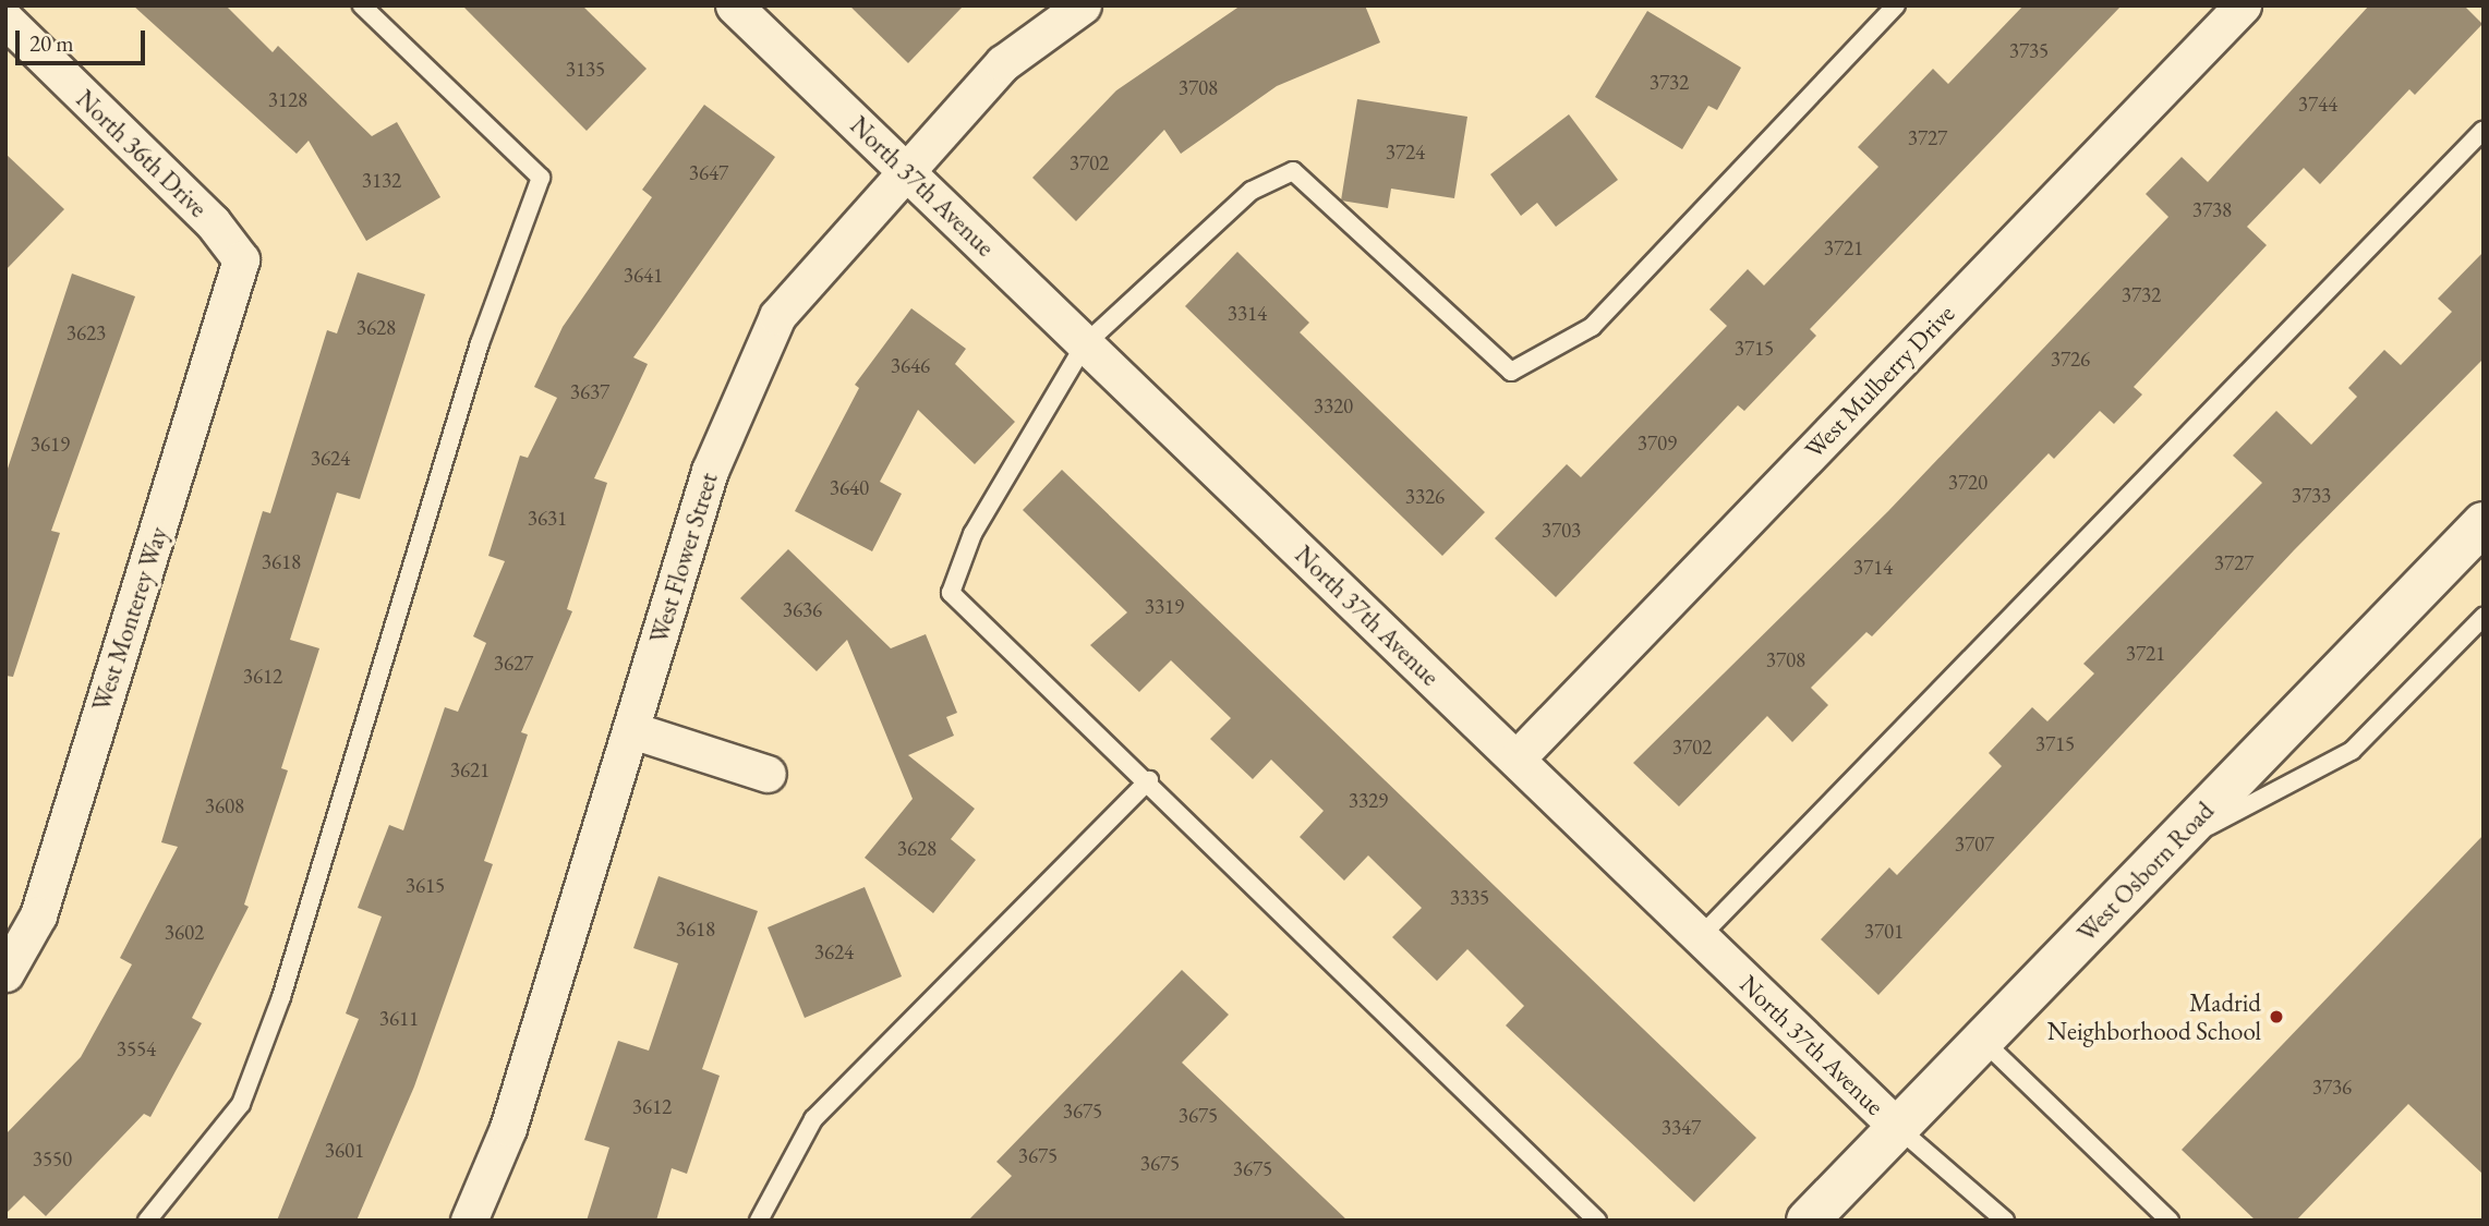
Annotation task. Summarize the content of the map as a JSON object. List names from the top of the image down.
{
  "streets": {
    "street": [
      "North 36th Drive",
      "North 37th Avenue",
      "West Mulberry Drive",
      "West Flower Street",
      "West Monterey Way",
      "West Osborn Road"
    ]
  },
  "crossings": [
    ["North 36th Drive", "West Monterey Way"],
    ["North 37th Avenue", "West Mulberry Drive"],
    ["North 37th Avenue", "West Flower Street"],
    ["North 37th Avenue", "West Osborn Road"]
  ],
  "places": ["Madrid Neighborhood School"],
  "house_numbers": [
    "3735",
    "3135",
    "3732",
    "3708",
    "3128",
    "3744",
    "3727",
    "3724",
    "3702",
    "3647",
    "3132",
    "3738",
    "3721",
    "3641",
    "3732",
    "3314",
    "3628",
    "3623",
    "3715",
    "3726",
    "3646",
    "3637",
    "3320",
    "3709",
    "3619",
    "3624",
    "3720",
    "3640",
    "3733",
    "3326",
    "3631",
    "3703",
    "3618",
    "3727",
    "3714",
    "3319",
    "3636",
    "3721",
    "3708",
    "3627",
    "3612",
    "3715",
    "3702",
    "3621",
    "3329",
    "3608",
    "3707",
    "3628",
    "3615",
    "3335",
    "3618",
    "3701",
    "3602",
    "3624",
    "3611",
    "3554",
    "3736",
    "3612",
    "3675",
    "3675",
    "3347",
    "3601",
    "3675",
    "3550",
    "3675",
    "3675"
  ],
  "scale_bar": "20 m"
}
